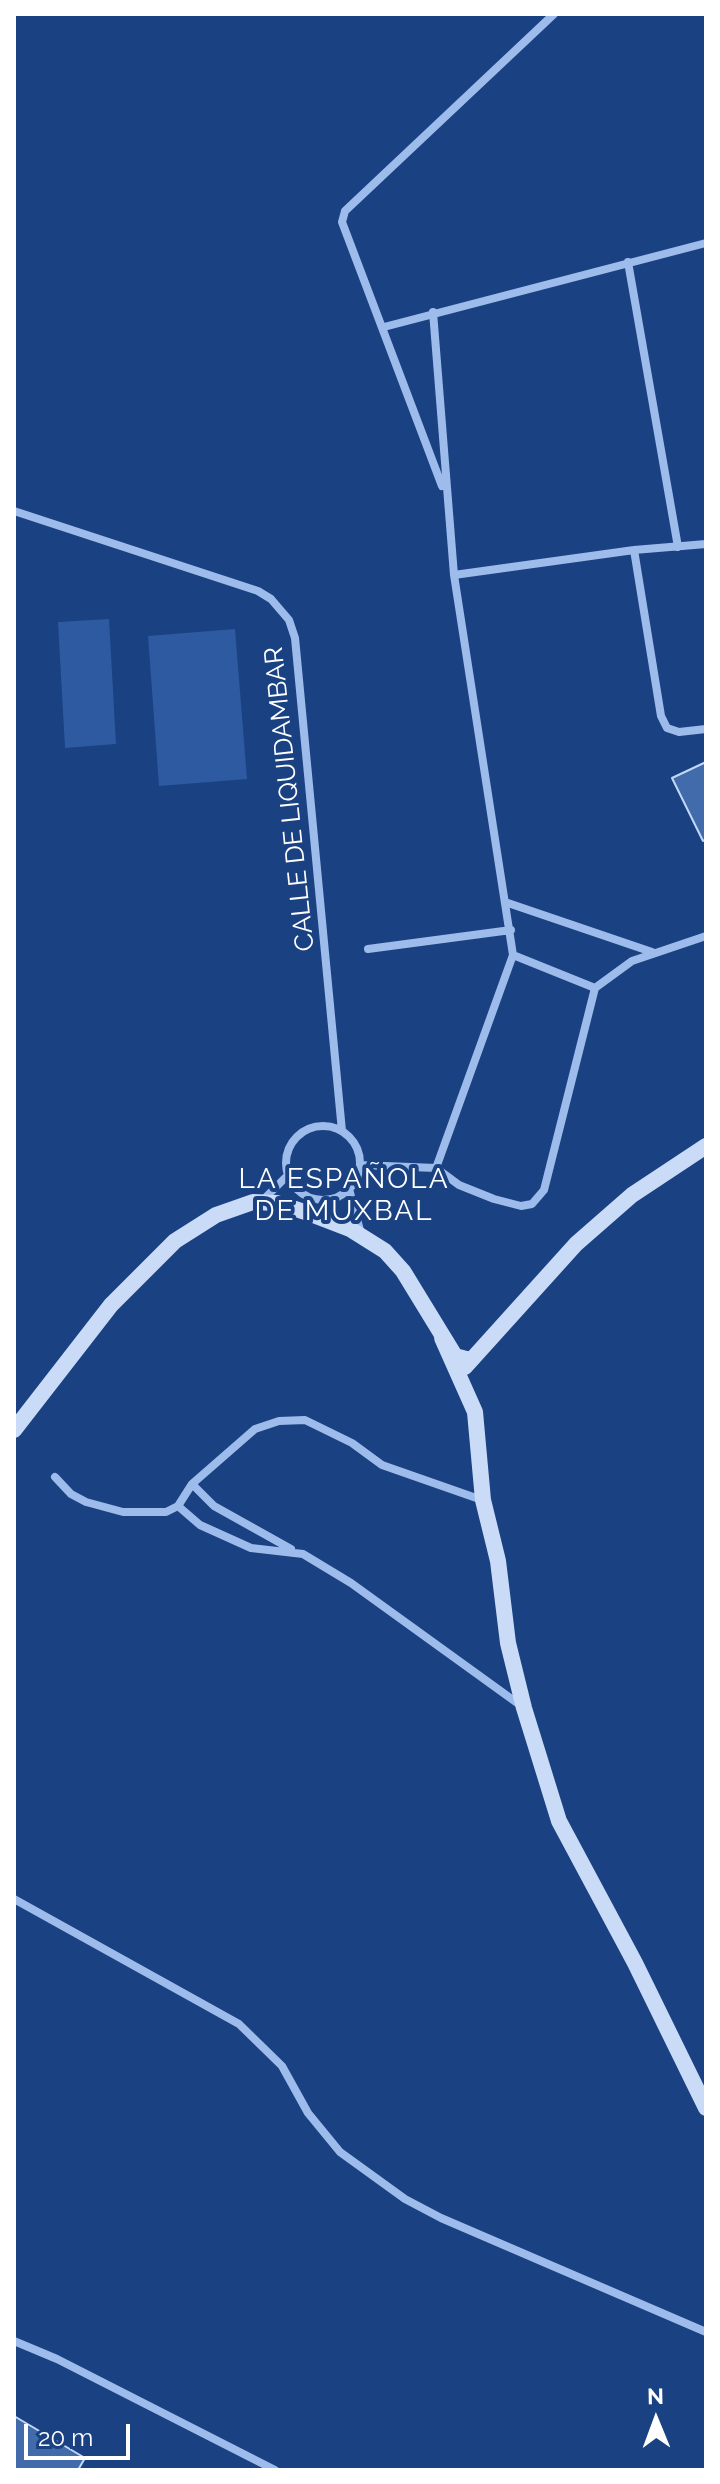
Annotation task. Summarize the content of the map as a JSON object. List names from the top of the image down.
{
  "streets": {
    "street": ["CALLE DE LIQUIDAMBAR"]
  },
  "districts": ["LA ESPAÑOLA DE MUXBAL"],
  "scale_bar": "20 m",
  "north": "top"
}
